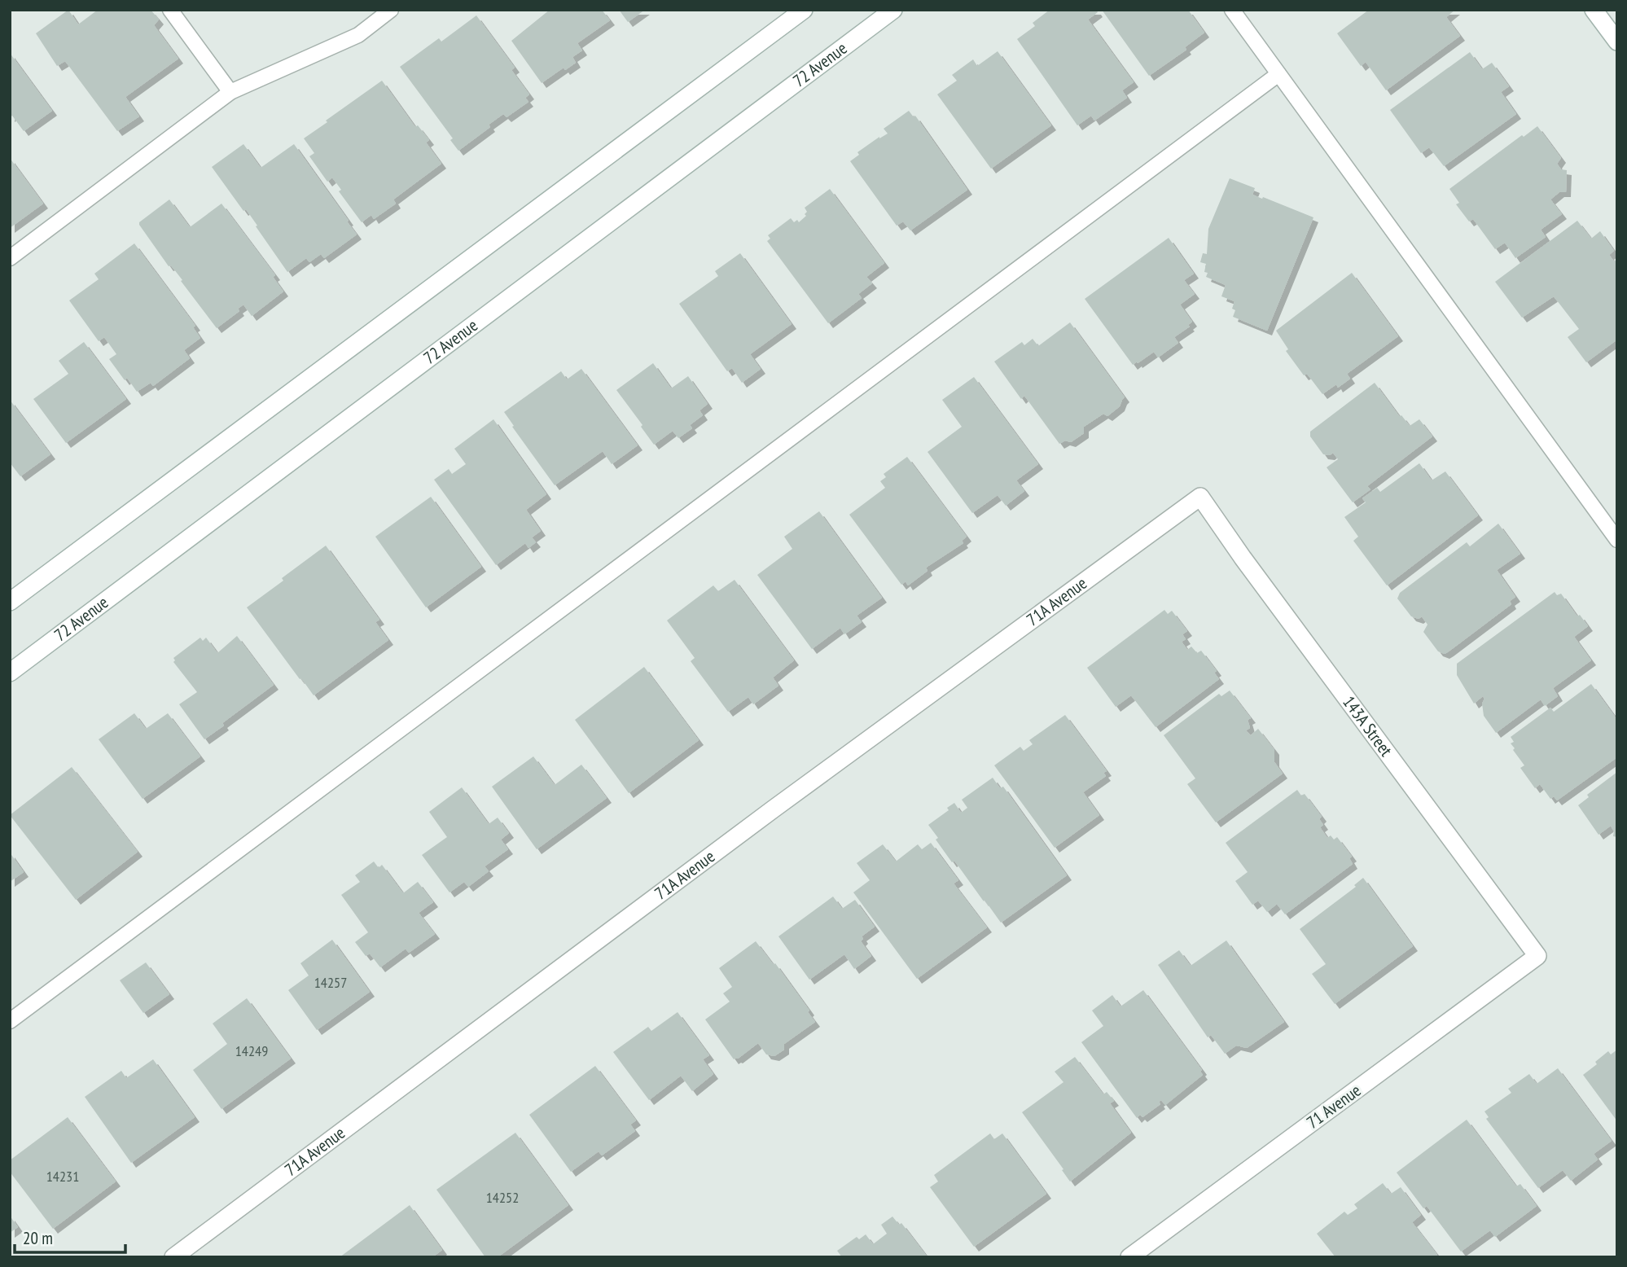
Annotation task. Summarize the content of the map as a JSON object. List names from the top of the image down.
{
  "streets": {
    "street": [
      "72 Avenue",
      "71A Avenue",
      "143A Street",
      "71 Avenue"
    ]
  },
  "crossings": [
    ["71A Avenue", "143A Street"],
    ["143A Street", "71 Avenue"]
  ],
  "house_numbers": [
    "14257",
    "14249",
    "14231",
    "14252"
  ],
  "scale_bar": "20 m"
}
